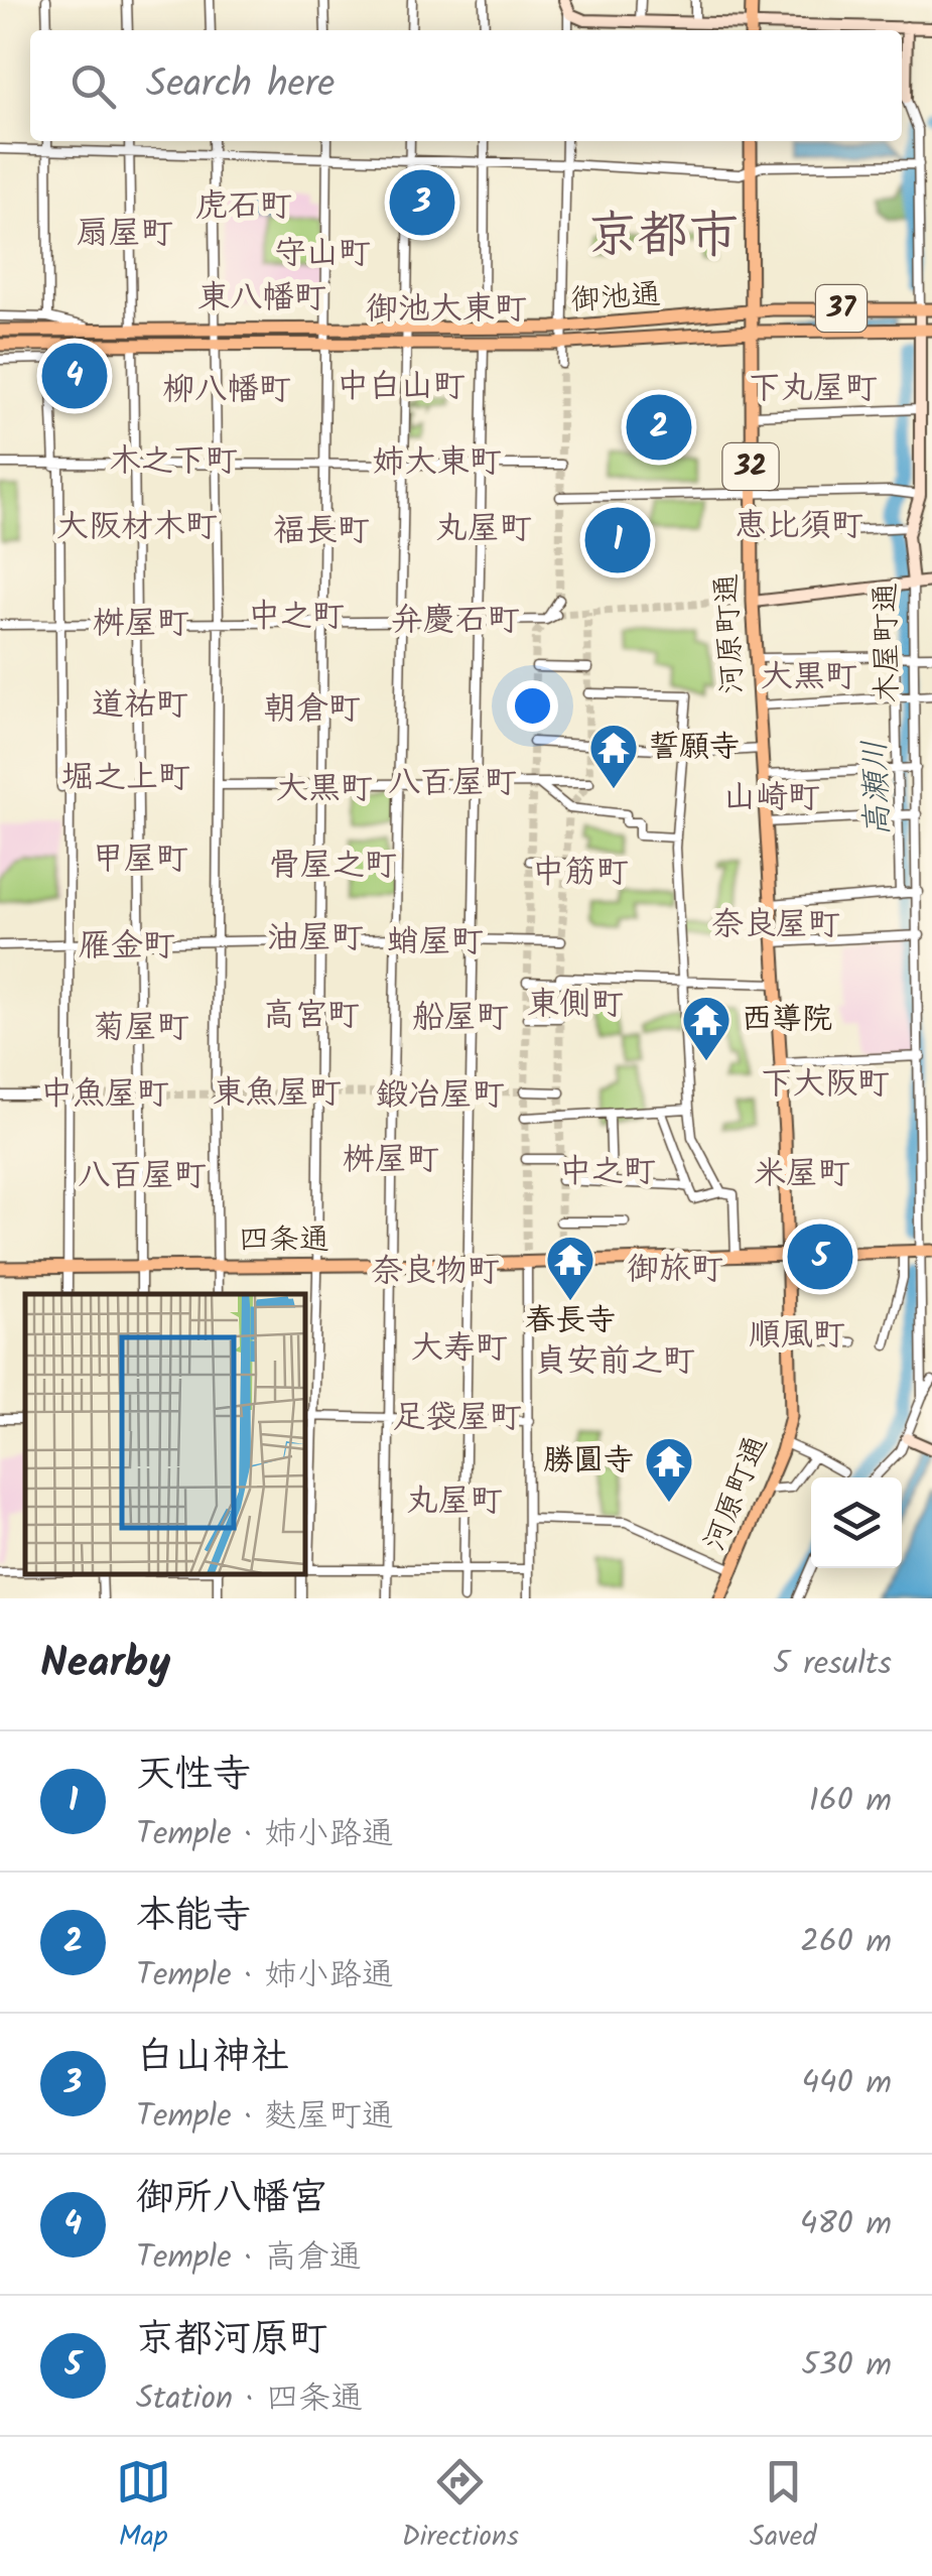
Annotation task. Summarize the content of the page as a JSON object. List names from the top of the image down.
{
  "streets": {
    "main road": [
      "御池通",
      "37",
      "32",
      "河原町通",
      "四条通"
    ],
    "street": ["木屋町通"]
  },
  "crossings": [
    ["御池通", "河原町通"],
    ["御池通", "木屋町通"],
    ["河原町通", "四条通"],
    ["木屋町通", "四条通"]
  ],
  "districts": [
    "虎石町",
    "扇屋町",
    "京都市",
    "守山町",
    "東八幡町",
    "御池大東町",
    "中白山町",
    "下丸屋町",
    "柳八幡町",
    "木之下町",
    "姉大東町",
    "恵比須町",
    "大阪材木町",
    "丸屋町",
    "福長町",
    "中之町",
    "弁慶石町",
    "桝屋町",
    "大黒町",
    "道祐町",
    "朝倉町",
    "堀之上町",
    "八百屋町",
    "大黒町",
    "山崎町",
    "甲屋町",
    "骨屋之町",
    "中筋町",
    "奈良屋町",
    "油屋町",
    "蛸屋町",
    "雁金町",
    "東側町",
    "高宮町",
    "船屋町",
    "菊屋町",
    "下大阪町",
    "東魚屋町",
    "中魚屋町",
    "鍛冶屋町",
    "桝屋町",
    "中之町",
    "米屋町",
    "八百屋町",
    "御旅町",
    "奈良物町",
    "順風町",
    "大寿町",
    "貞安前之町",
    "足袋屋町",
    "丸屋町"
  ],
  "water": ["高瀬川"],
  "places": {
    "temple": [
      "誓願寺",
      "西導院",
      "春長寺",
      "勝圓寺"
    ]
  },
  "page": {
    "search": "Search here",
    "pins": [
      "3",
      "4",
      "2",
      "1",
      "5"
    ],
    "heading": ["Nearby", "5 results"],
    "list": [
      {
        "mark": "1",
        "name": "天性寺",
        "note": "Temple · 姉小路通",
        "value": "160 m"
      },
      {
        "mark": "2",
        "name": "本能寺",
        "note": "Temple · 姉小路通",
        "value": "260 m"
      },
      {
        "mark": "3",
        "name": "白山神社",
        "note": "Temple · 麩屋町通",
        "value": "440 m"
      },
      {
        "mark": "4",
        "name": "御所八幡宮",
        "note": "Temple · 高倉通",
        "value": "480 m"
      },
      {
        "mark": "5",
        "name": "京都河原町",
        "note": "Station · 四条通",
        "value": "530 m"
      }
    ],
    "nav": ["Map", "Directions", "Saved"]
  }
}
